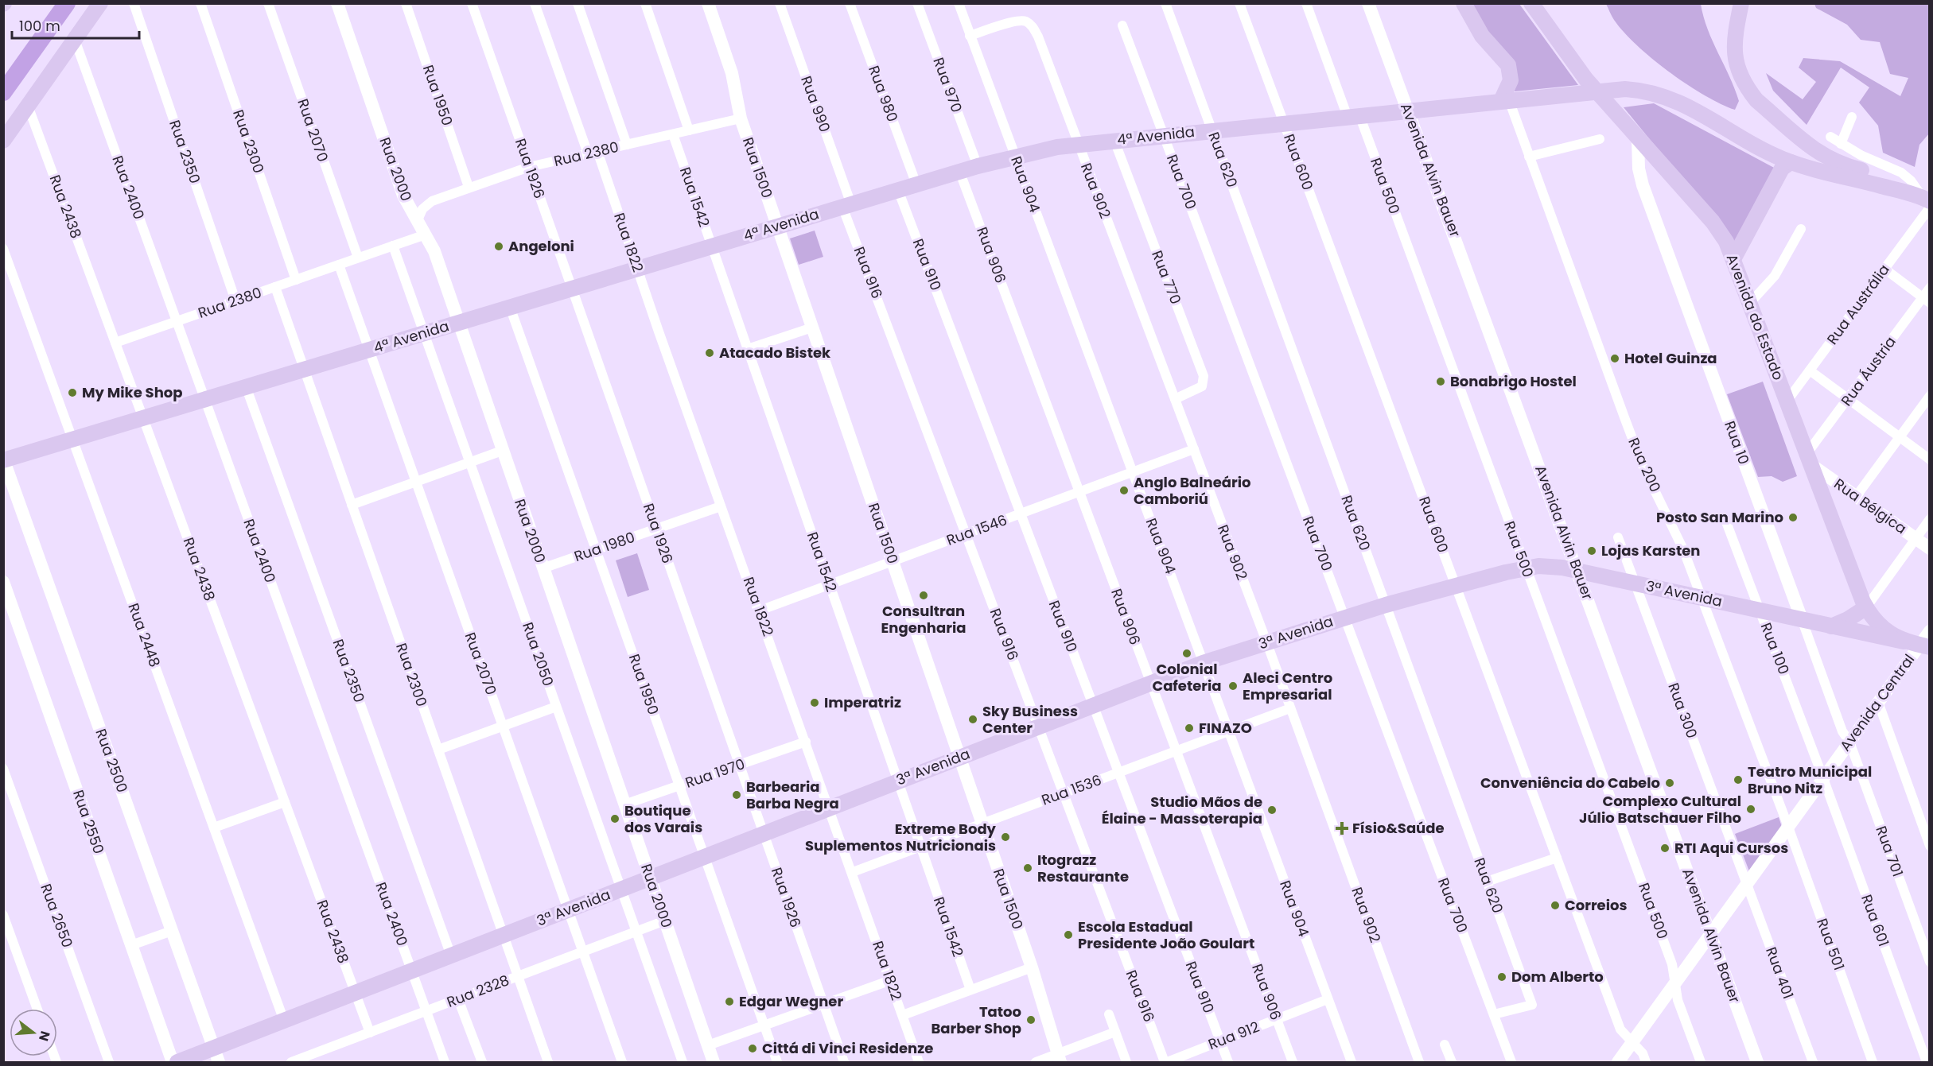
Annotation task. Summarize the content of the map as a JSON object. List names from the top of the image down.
{
  "streets": {
    "main road": [
      "4ª Avenida",
      "Rua 1500",
      "Rua 2000",
      "Avenida Alvin Bauer",
      "Avenida do Estado",
      "Rua 10",
      "Rua Bélgica",
      "3ª Avenida",
      "Avenida Central",
      "Rua 2500",
      "Rua 2550"
    ],
    "street": [
      "Rua 970",
      "Rua 980",
      "Rua 1950",
      "Rua 990",
      "Rua 2070",
      "Rua 2300",
      "Rua 2350",
      "Rua 2380",
      "Rua 620",
      "Rua 600",
      "Rua 1926",
      "Rua 700",
      "Rua 904",
      "Rua 500",
      "Rua 2400",
      "Rua 902",
      "Rua 1542",
      "Rua 2438",
      "Rua 1822",
      "Rua 906",
      "Rua 910",
      "Rua 916",
      "Rua 770",
      "Rua Austrália",
      "Rua Áustria",
      "Rua 200",
      "Rua 1546",
      "Rua 1980",
      "Rua 2448",
      "Rua 100",
      "Rua 2050",
      "Rua 300",
      "Rua 1970",
      "Rua 1536",
      "Rua 701",
      "Rua 2650",
      "Rua 601",
      "Rua 501",
      "Rua 401",
      "Rua 2328",
      "Rua 912"
    ]
  },
  "crossings": [
    ["Rua 970", "4ª Avenida"],
    ["Rua 980", "4ª Avenida"],
    ["Rua 1950", "4ª Avenida"],
    ["Rua 1950", "Rua 2380"],
    ["Rua 1950", "Rua 1980"],
    ["Rua 1950", "3ª Avenida"],
    ["Rua 1950", "Rua 1970"],
    ["Rua 990", "4ª Avenida"],
    ["Rua 990", "Rua 916"],
    ["Rua 2070", "4ª Avenida"],
    ["Rua 2070", "Rua 2380"],
    ["Rua 2070", "3ª Avenida"],
    ["Rua 2070", "Rua 2328"],
    ["4ª Avenida", "Rua 2300"],
    ["4ª Avenida", "Rua 2350"],
    ["4ª Avenida", "Rua 620"],
    ["4ª Avenida", "Rua 600"],
    ["4ª Avenida", "Rua 1500"],
    ["4ª Avenida", "Rua 1926"],
    ["4ª Avenida", "Rua 2000"],
    ["4ª Avenida", "Avenida Alvin Bauer"],
    ["4ª Avenida", "Rua 700"],
    ["4ª Avenida", "Rua 904"],
    ["4ª Avenida", "Rua 500"],
    ["4ª Avenida", "Rua 2400"],
    ["4ª Avenida", "Rua 902"],
    ["4ª Avenida", "Rua 1542"],
    ["4ª Avenida", "Rua 2438"],
    ["4ª Avenida", "Rua 1822"],
    ["4ª Avenida", "Rua 906"],
    ["4ª Avenida", "Rua 910"],
    ["4ª Avenida", "Rua 916"],
    ["4ª Avenida", "Rua 770"],
    ["4ª Avenida", "Rua Austrália"],
    ["4ª Avenida", "Rua 200"],
    ["4ª Avenida", "Rua 2448"],
    ["4ª Avenida", "Rua 2050"],
    ["4ª Avenida", "Rua 2500"],
    ["Rua 2300", "Rua 2380"],
    ["Rua 2300", "3ª Avenida"],
    ["Rua 2300", "Rua 2328"],
    ["Rua 2350", "Rua 2380"],
    ["Rua 2350", "3ª Avenida"],
    ["Rua 2380", "Rua 1500"],
    ["Rua 2380", "Rua 1926"],
    ["Rua 2380", "Rua 2000"],
    ["Rua 2380", "Rua 2400"],
    ["Rua 2380", "Rua 1542"],
    ["Rua 2380", "Rua 2438"],
    ["Rua 2380", "Rua 1822"],
    ["Rua 2380", "Rua 2050"],
    ["Rua 620", "Rua 700"],
    ["Rua 620", "3ª Avenida"],
    ["Rua 600", "3ª Avenida"],
    ["Rua 600", "Avenida Central"],
    ["Rua 1500", "Rua 1546"],
    ["Rua 1500", "3ª Avenida"],
    ["Rua 1500", "Rua 1536"],
    ["Rua 1926", "Rua 1980"],
    ["Rua 1926", "3ª Avenida"],
    ["Rua 1926", "Rua 1970"],
    ["Rua 2000", "Rua 1980"],
    ["Rua 2000", "3ª Avenida"],
    ["Rua 2000", "Rua 1970"],
    ["Rua 2000", "Rua 2328"],
    ["Avenida Alvin Bauer", "3ª Avenida"],
    ["Avenida Alvin Bauer", "Avenida Central"],
    ["Rua 700", "3ª Avenida"],
    ["Rua 904", "Rua 902"],
    ["Rua 904", "Rua 1546"],
    ["Rua 904", "3ª Avenida"],
    ["Rua 904", "Rua 1536"],
    ["Rua 904", "Rua 912"],
    ["Rua 500", "3ª Avenida"],
    ["Rua 500", "Avenida Central"],
    ["Rua 2400", "3ª Avenida"],
    ["Rua 2400", "Rua 2328"],
    ["Rua 902", "Rua 770"],
    ["Rua 902", "Rua 1546"],
    ["Rua 902", "3ª Avenida"],
    ["Rua 902", "Rua 1536"],
    ["Rua 1542", "Rua 1546"],
    ["Rua 1542", "3ª Avenida"],
    ["Rua 1542", "Rua 1536"],
    ["Rua 2438", "3ª Avenida"],
    ["Rua 2438", "Rua 2328"],
    ["Rua 1822", "Rua 1546"],
    ["Rua 1822", "Rua 1980"],
    ["Rua 1822", "3ª Avenida"],
    ["Rua 1822", "Rua 1970"],
    ["Rua 1822", "Rua 1536"],
    ["Rua 906", "Rua 1546"],
    ["Rua 906", "3ª Avenida"],
    ["Rua 906", "Rua 1536"],
    ["Rua 906", "Rua 912"],
    ["Rua 910", "Rua 1546"],
    ["Rua 910", "3ª Avenida"],
    ["Rua 910", "Rua 1536"],
    ["Rua 910", "Rua 912"],
    ["Rua 916", "Rua 1546"],
    ["Rua 916", "3ª Avenida"],
    ["Rua 916", "Rua 1536"],
    ["Rua 916", "Rua 912"],
    ["Rua Austrália", "Avenida do Estado"],
    ["Avenida do Estado", "Rua Áustria"],
    ["Avenida do Estado", "Rua 10"],
    ["Avenida do Estado", "Rua Bélgica"],
    ["Avenida do Estado", "3ª Avenida"],
    ["Avenida do Estado", "Avenida Central"],
    ["Rua Áustria", "Rua Bélgica"],
    ["Rua 10", "3ª Avenida"],
    ["Rua 10", "Avenida Central"],
    ["Rua 10", "Rua 701"],
    ["Rua 200", "3ª Avenida"],
    ["Rua 200", "Avenida Central"],
    ["Rua 200", "Rua 501"],
    ["3ª Avenida", "Rua 2448"],
    ["3ª Avenida", "Rua 100"],
    ["3ª Avenida", "Rua 2050"],
    ["3ª Avenida", "Rua 300"],
    ["3ª Avenida", "Rua 2500"],
    ["Rua 100", "Avenida Central"],
    ["Rua 100", "Rua 601"],
    ["Rua 2050", "Rua 2328"],
    ["Avenida Central", "Rua 300"],
    ["Avenida Central", "Rua 701"],
    ["Avenida Central", "Rua 601"],
    ["Avenida Central", "Rua 501"],
    ["Avenida Central", "Rua 401"],
    ["Rua 300", "Rua 401"]
  ],
  "places": {
    "other": [
      "Angeloni",
      "Atacado Bistek",
      "Hotel Guinza",
      "Bonabrigo Hostel",
      "My Mike Shop",
      "Anglo Balneário Camboriú",
      "Posto San Marino",
      "Lojas Karsten",
      "Consultran Engenharia",
      "Colonial Cafeteria",
      "Aleci Centro Empresarial",
      "Imperatriz",
      "Sky Business Center",
      "FINAZO",
      "Teatro Municipal Bruno Nitz",
      "Conveniência do Cabelo",
      "Barbearia Barba Negra",
      "Complexo Cultural Júlio Batschauer Filho",
      "Studio Mãos de Élaine - Massoterapia",
      "Boutique dos Varais",
      "Extreme Body Suplementos Nutricionais",
      "RTI Aqui Cursos",
      "Itograzz Restaurante",
      "Correios",
      "Escola Estadual Presidente João Goulart",
      "Dom Alberto",
      "Edgar Wegner",
      "Tatoo Barber Shop",
      "Cittá di Vinci Residenze"
    ],
    "health": ["Físio&Saúde"]
  },
  "scale_bar": "100 m",
  "north": "right"
}
